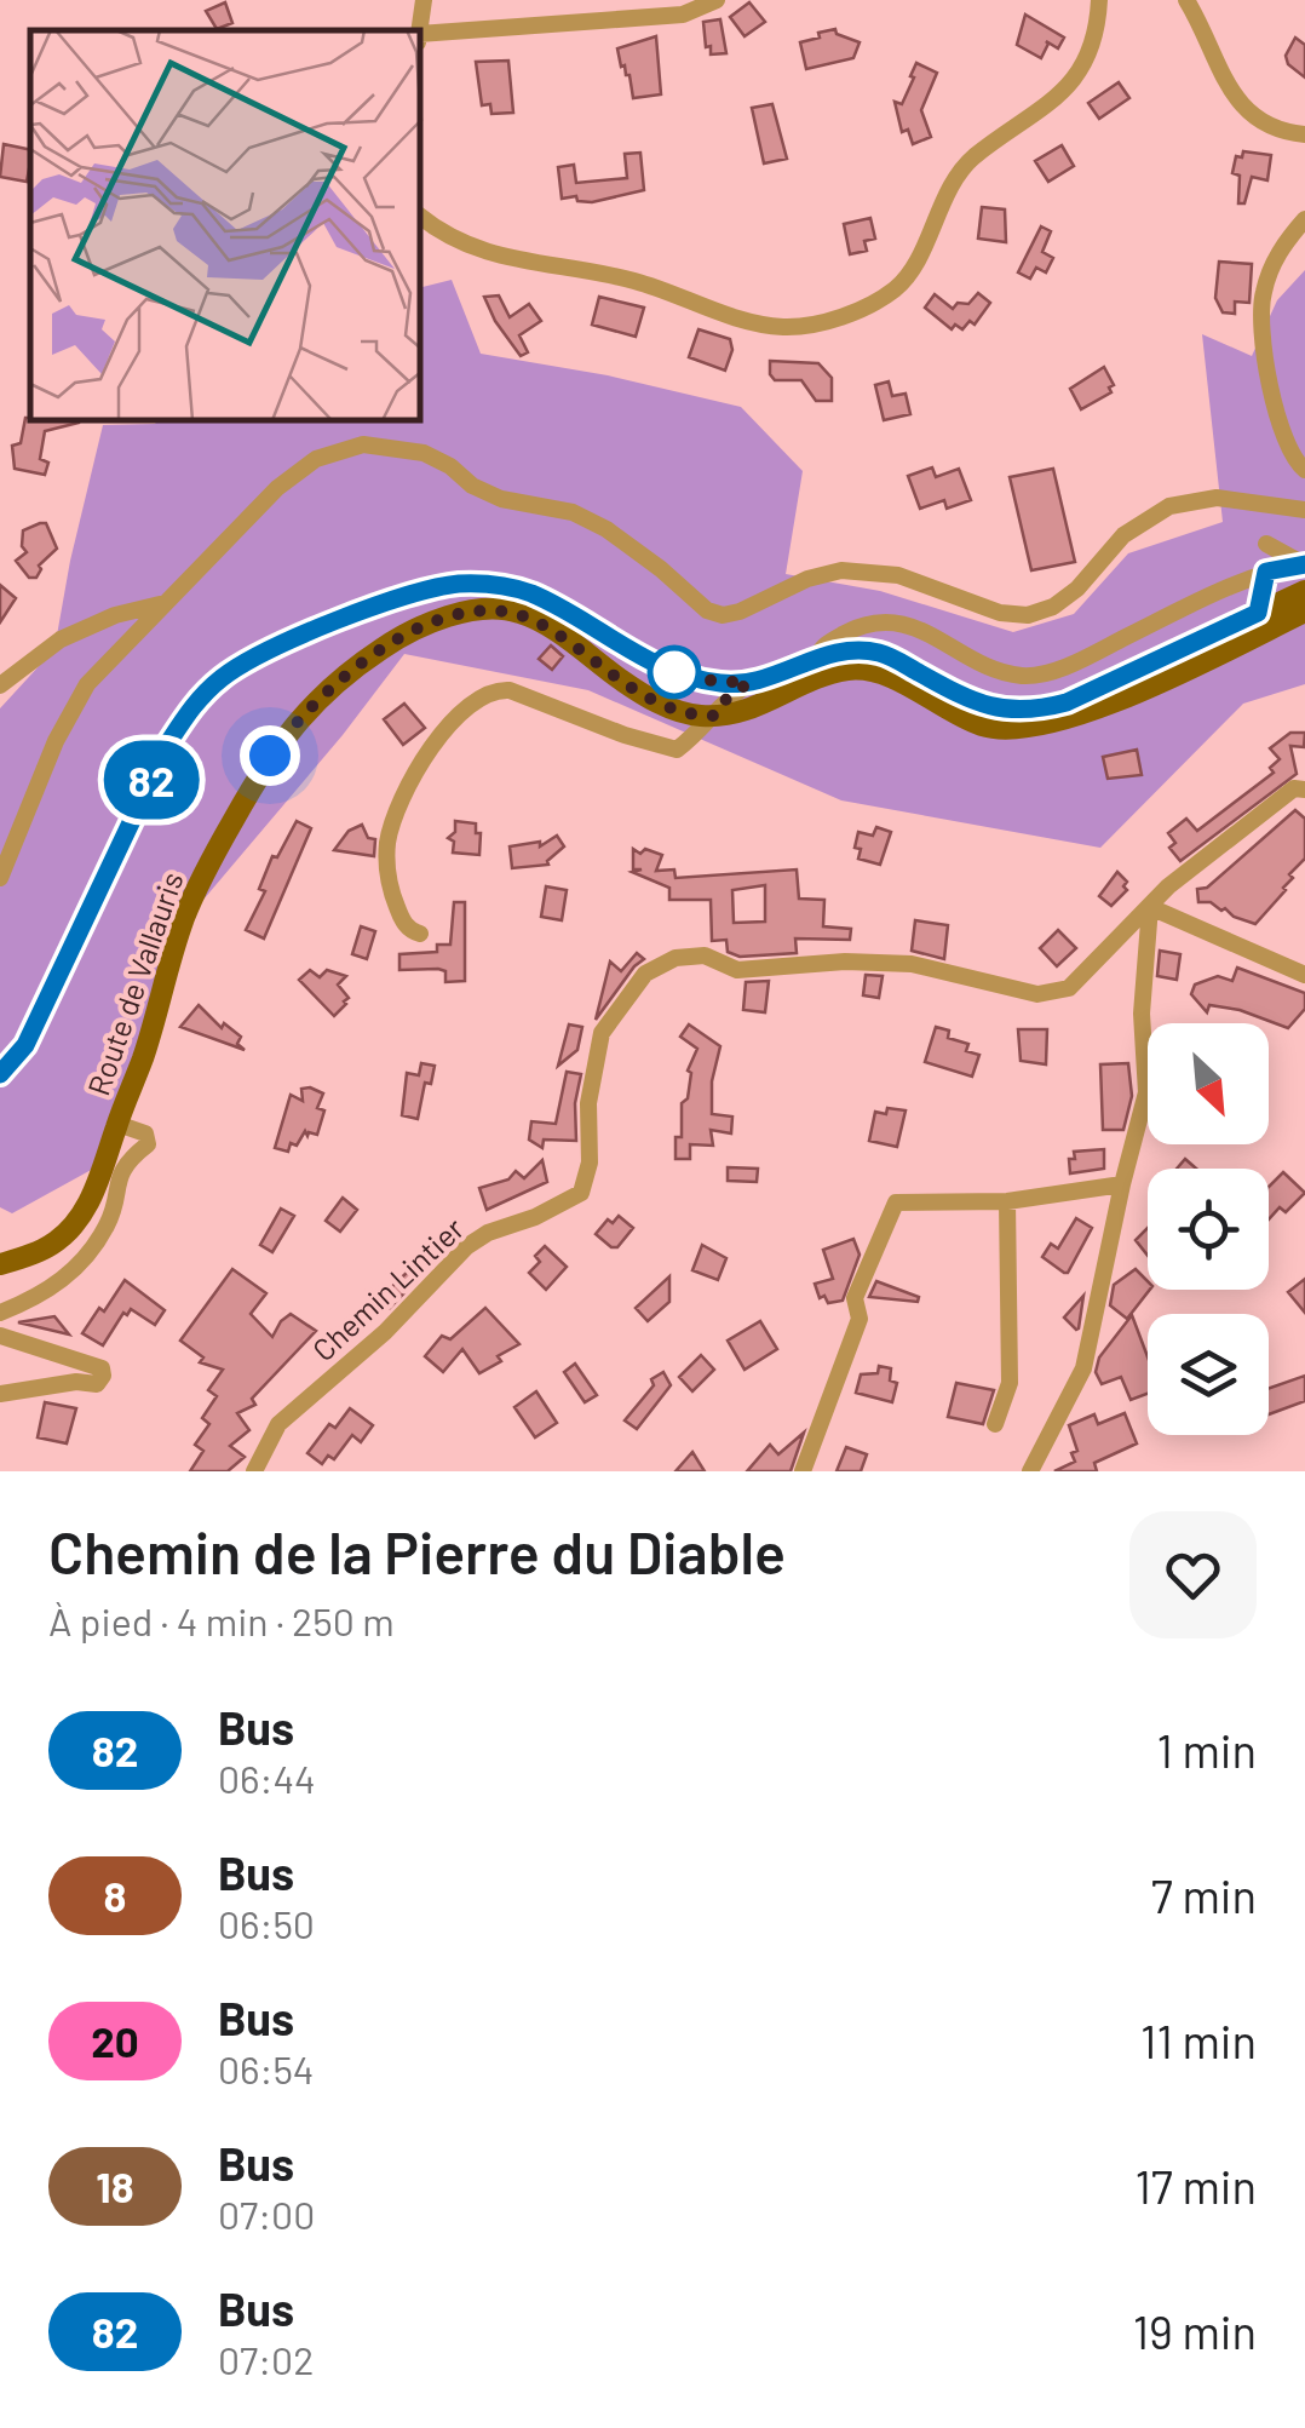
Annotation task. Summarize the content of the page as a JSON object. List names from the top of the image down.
{
  "streets": {
    "main road": ["Route de Vallauris"],
    "street": ["Chemin Lintier"]
  },
  "lines": ["bus line 82"],
  "north": "bottom right",
  "page": {
    "on_map": "82",
    "heading": ["Chemin de la Pierre du Diable", "À pied · 4 min · 250 m"],
    "list": [
      {
        "mark": "82",
        "name": "Bus",
        "note": "06:44",
        "value": "1 min"
      },
      {
        "mark": "8",
        "name": "Bus",
        "note": "06:50",
        "value": "7 min"
      },
      {
        "mark": "20",
        "name": "Bus",
        "note": "06:54",
        "value": "11 min"
      },
      {
        "mark": "18",
        "name": "Bus",
        "note": "07:00",
        "value": "17 min"
      },
      {
        "mark": "82",
        "name": "Bus",
        "note": "07:02",
        "value": "19 min"
      }
    ]
  }
}
